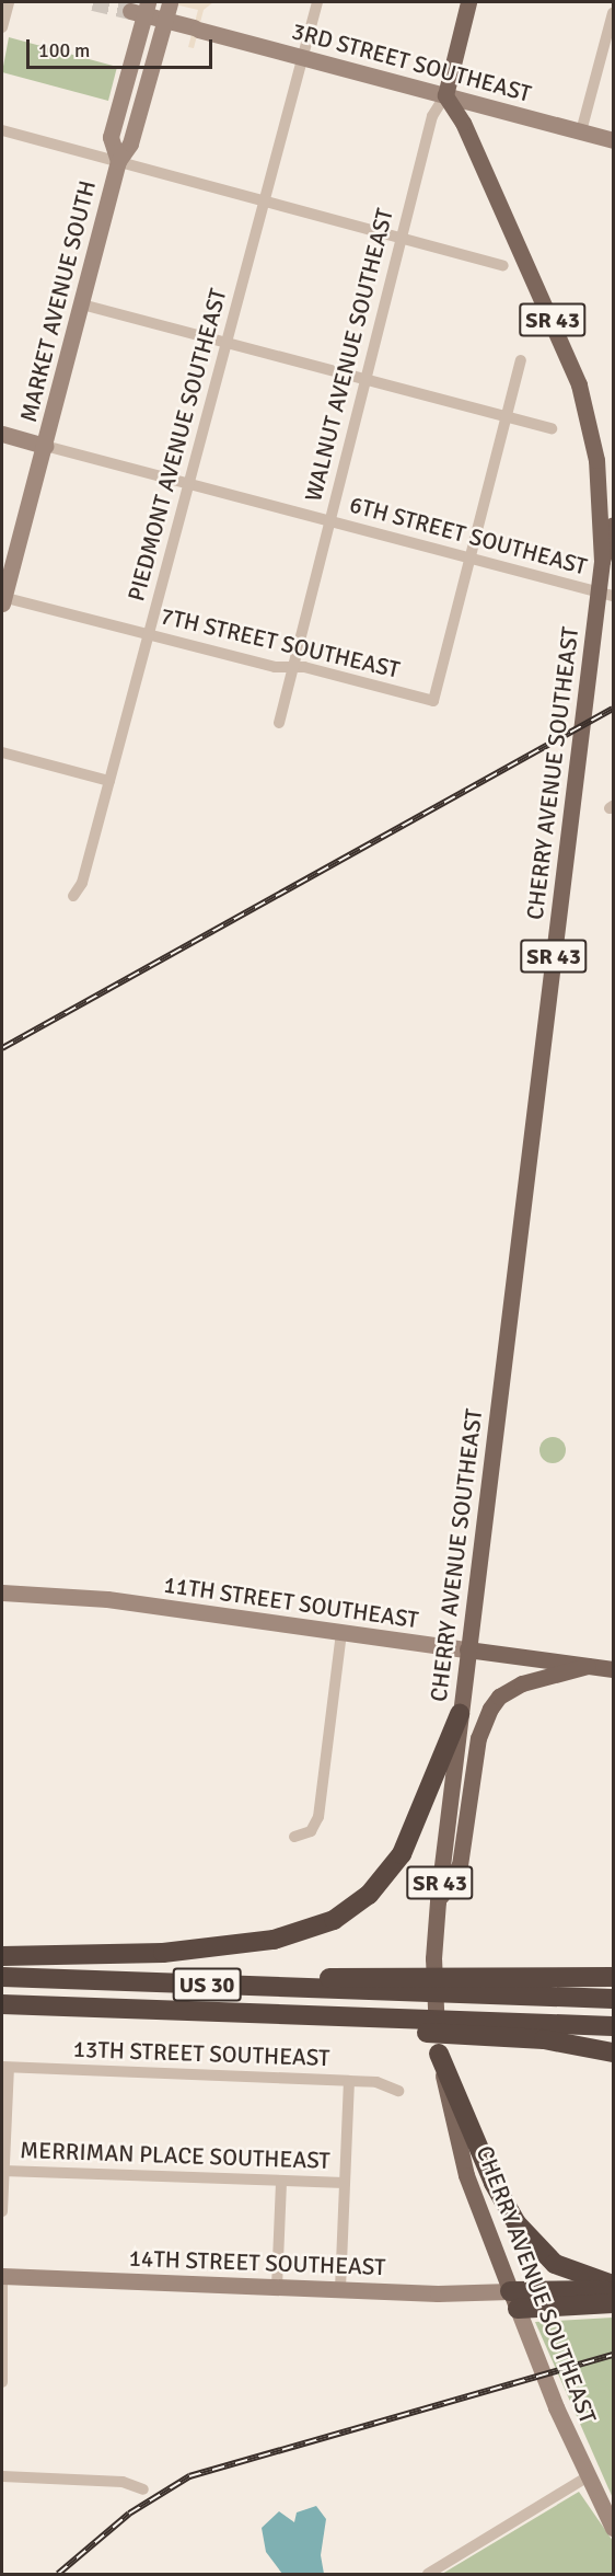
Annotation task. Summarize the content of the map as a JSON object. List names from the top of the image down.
{
  "streets": {
    "highway": ["US 30"],
    "main road": [
      "SR 43",
      "WALNUT AVENUE SOUTHEAST",
      "CHERRY AVENUE SOUTHEAST",
      "11TH STREET SOUTHEAST"
    ],
    "street": [
      "3RD STREET SOUTHEAST",
      "MARKET AVENUE SOUTH",
      "PIEDMONT AVENUE SOUTHEAST",
      "6TH STREET SOUTHEAST",
      "7TH STREET SOUTHEAST",
      "13TH STREET SOUTHEAST",
      "MERRIMAN PLACE SOUTHEAST",
      "14TH STREET SOUTHEAST"
    ]
  },
  "crossings": [
    ["3RD STREET SOUTHEAST", "MARKET AVENUE SOUTH"],
    ["3RD STREET SOUTHEAST", "WALNUT AVENUE SOUTHEAST"],
    ["3RD STREET SOUTHEAST", "PIEDMONT AVENUE SOUTHEAST"],
    ["3RD STREET SOUTHEAST", "CHERRY AVENUE SOUTHEAST"],
    ["MARKET AVENUE SOUTH", "6TH STREET SOUTHEAST"],
    ["MARKET AVENUE SOUTH", "7TH STREET SOUTHEAST"],
    ["WALNUT AVENUE SOUTHEAST", "6TH STREET SOUTHEAST"],
    ["WALNUT AVENUE SOUTHEAST", "7TH STREET SOUTHEAST"],
    ["WALNUT AVENUE SOUTHEAST", "CHERRY AVENUE SOUTHEAST"],
    ["PIEDMONT AVENUE SOUTHEAST", "6TH STREET SOUTHEAST"],
    ["PIEDMONT AVENUE SOUTHEAST", "7TH STREET SOUTHEAST"],
    ["6TH STREET SOUTHEAST", "7TH STREET SOUTHEAST"],
    ["CHERRY AVENUE SOUTHEAST", "11TH STREET SOUTHEAST"],
    ["CHERRY AVENUE SOUTHEAST", "14TH STREET SOUTHEAST"]
  ],
  "scale_bar": "100 m"
}
